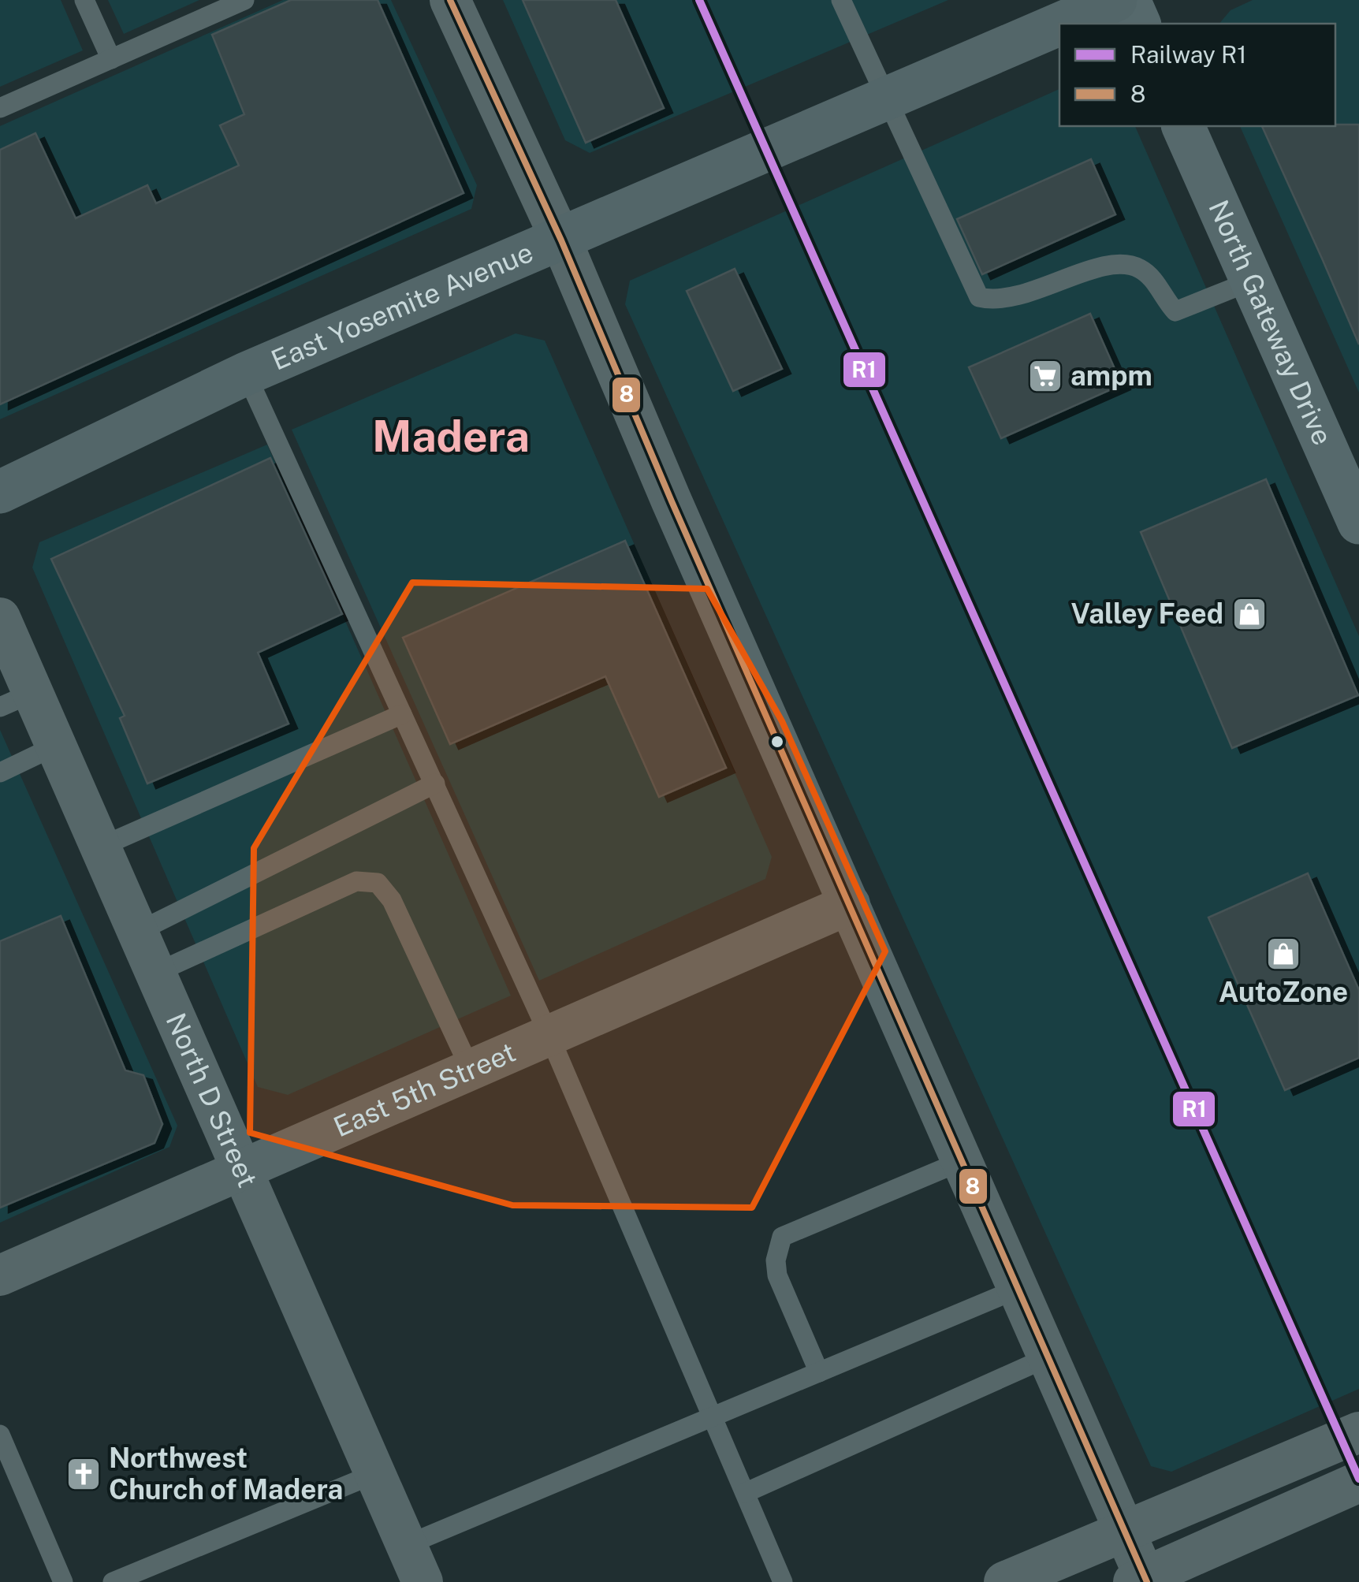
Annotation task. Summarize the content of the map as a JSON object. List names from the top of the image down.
{
  "streets": {
    "main road": ["East Yosemite Avenue", "North Gateway Drive"],
    "street": ["East 5th Street", "North D Street"]
  },
  "crossings": [
    ["East 5th Street", "North D Street"]
  ],
  "districts": ["Madera"],
  "places": {
    "supermarket": ["ampm"],
    "shop": ["Valley Feed", "AutoZone"],
    "church": ["Northwest Church of Madera"]
  },
  "lines": ["rail line R1", "transit line 8"],
  "legend": ["Railway R1", "8"]
}
